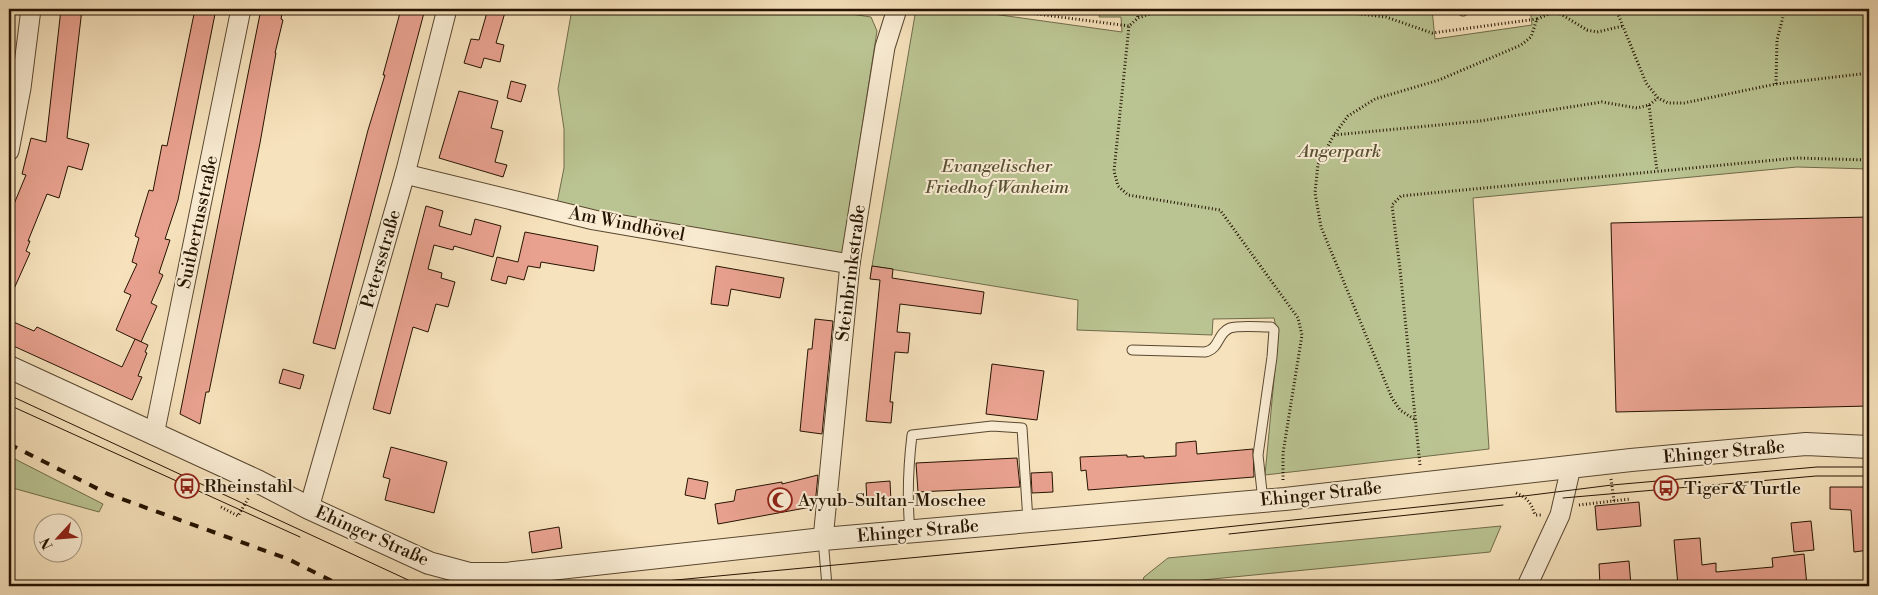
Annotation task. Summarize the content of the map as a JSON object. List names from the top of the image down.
{
  "streets": {
    "street": [
      "Suitbertusstraße",
      "Am Windhövel",
      "Petersstraße",
      "Steinbrinkstraße",
      "Ehinger Straße"
    ]
  },
  "crossings": [
    ["Suitbertusstraße", "Ehinger Straße"],
    ["Am Windhövel", "Petersstraße"],
    ["Am Windhövel", "Steinbrinkstraße"],
    ["Petersstraße", "Ehinger Straße"],
    ["Steinbrinkstraße", "Ehinger Straße"]
  ],
  "parks": ["Angerpark", "Evangelischer Friedhof Wanheim"],
  "places": {
    "bus stop": ["Rheinstahl", "Tiger & Turtle"],
    "mosque": ["Ayyub-Sultan-Moschee"]
  },
  "north": "bottom left"
}
